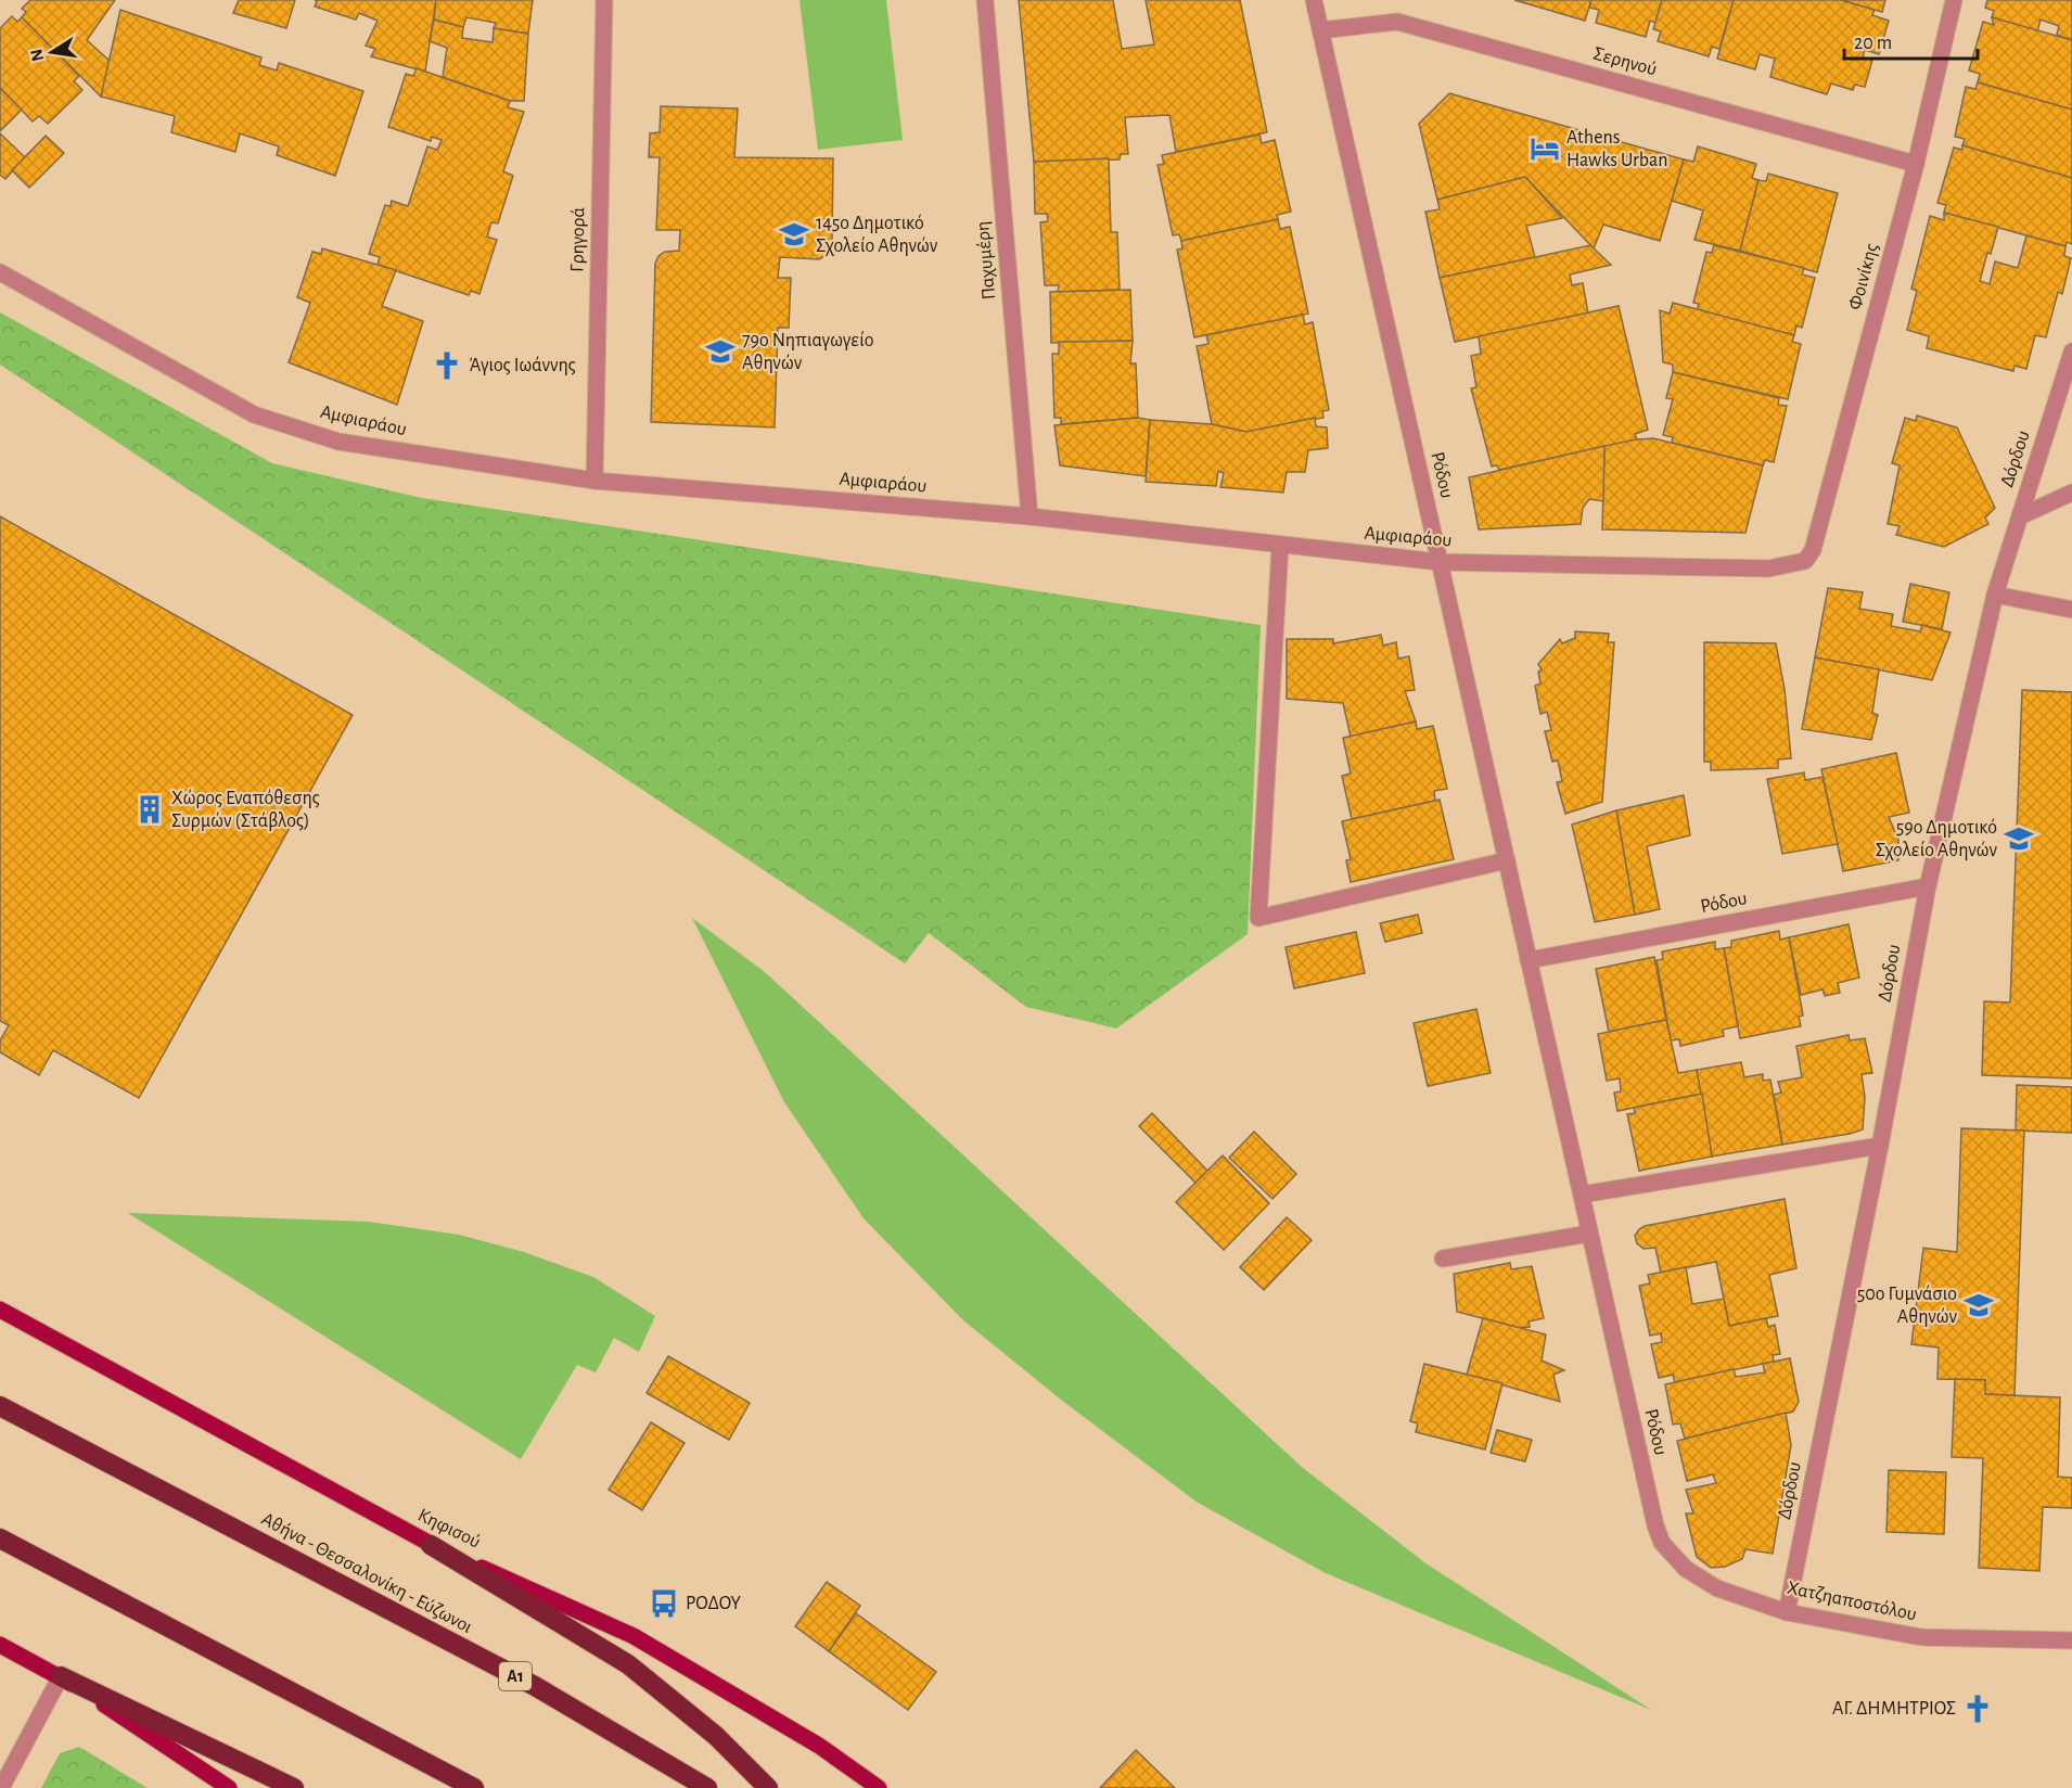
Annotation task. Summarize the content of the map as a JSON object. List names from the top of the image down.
{
  "streets": {
    "highway": ["Αθήνα - Θεσσαλονίκη - Εύζωνοι", "Α1"],
    "main road": ["Κηφισού"],
    "street": [
      "Σερηνού",
      "Γρηγορά",
      "Παχυμέρη",
      "Φοινίκης",
      "Αμφιαράου",
      "Δόρδου",
      "Ρόδου",
      "Χατζηαποστόλου"
    ]
  },
  "crossings": [
    ["Σερηνού", "Φοινίκης"],
    ["Σερηνού", "Ρόδου"],
    ["Γρηγορά", "Αμφιαράου"],
    ["Παχυμέρη", "Αμφιαράου"],
    ["Φοινίκης", "Αμφιαράου"],
    ["Αμφιαράου", "Ρόδου"],
    ["Δόρδου", "Ρόδου"],
    ["Δόρδου", "Χατζηαποστόλου"],
    ["Ρόδου", "Χατζηαποστόλου"]
  ],
  "places": {
    "hotel": ["Athens Hawks Urban"],
    "school or university": [
      "145ο Δημοτικό Σχολείο Αθηνών",
      "79ο Νηπιαγωγείο Αθηνών",
      "59ο Δημοτικό Σχολείο Αθηνών",
      "50ο Γυμνάσιο Αθηνών"
    ],
    "church": ["Άγιος Ιωάννης", "ΑΓ. ΔΗΜΗΤΡΙΟΣ"],
    "building": ["Χώρος Εναπόθεσης Συρμών (Στάβλος)"],
    "bus stop": ["ΡΟΔΟΥ"]
  },
  "scale_bar": "20 m",
  "north": "left"
}
